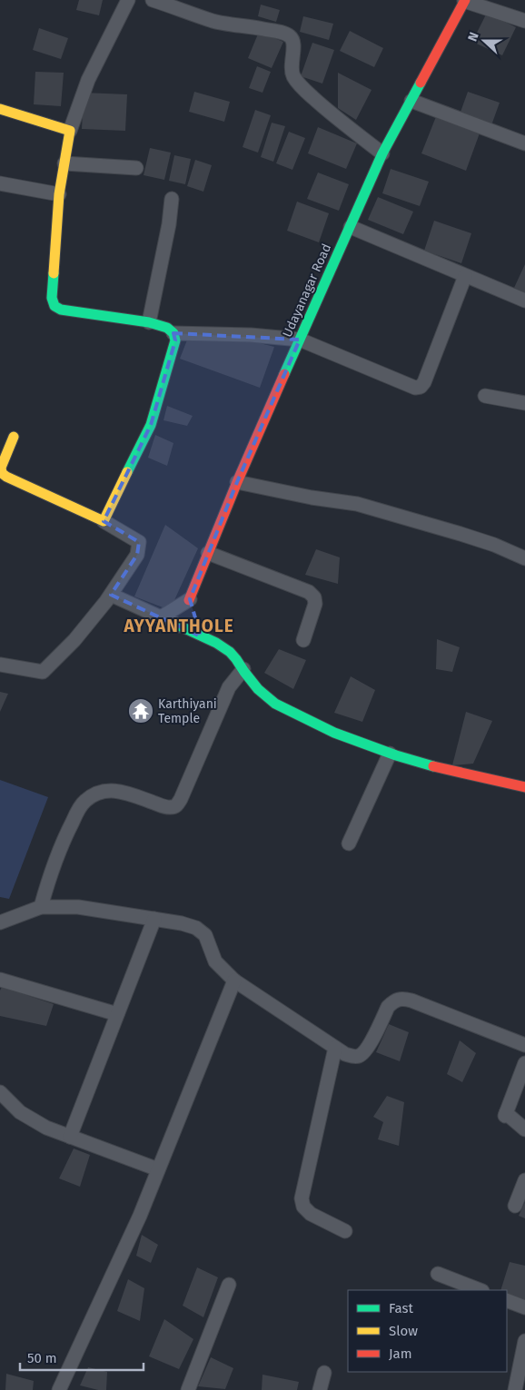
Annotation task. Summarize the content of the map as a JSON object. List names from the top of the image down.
{
  "streets": {
    "street": ["Udayanagar Road"]
  },
  "districts": ["AYYANTHOLE"],
  "places": {
    "temple": ["Karthiyani Temple"]
  },
  "legend": ["Fast", "Slow", "Jam"],
  "scale_bar": "50 m",
  "north": "left"
}
